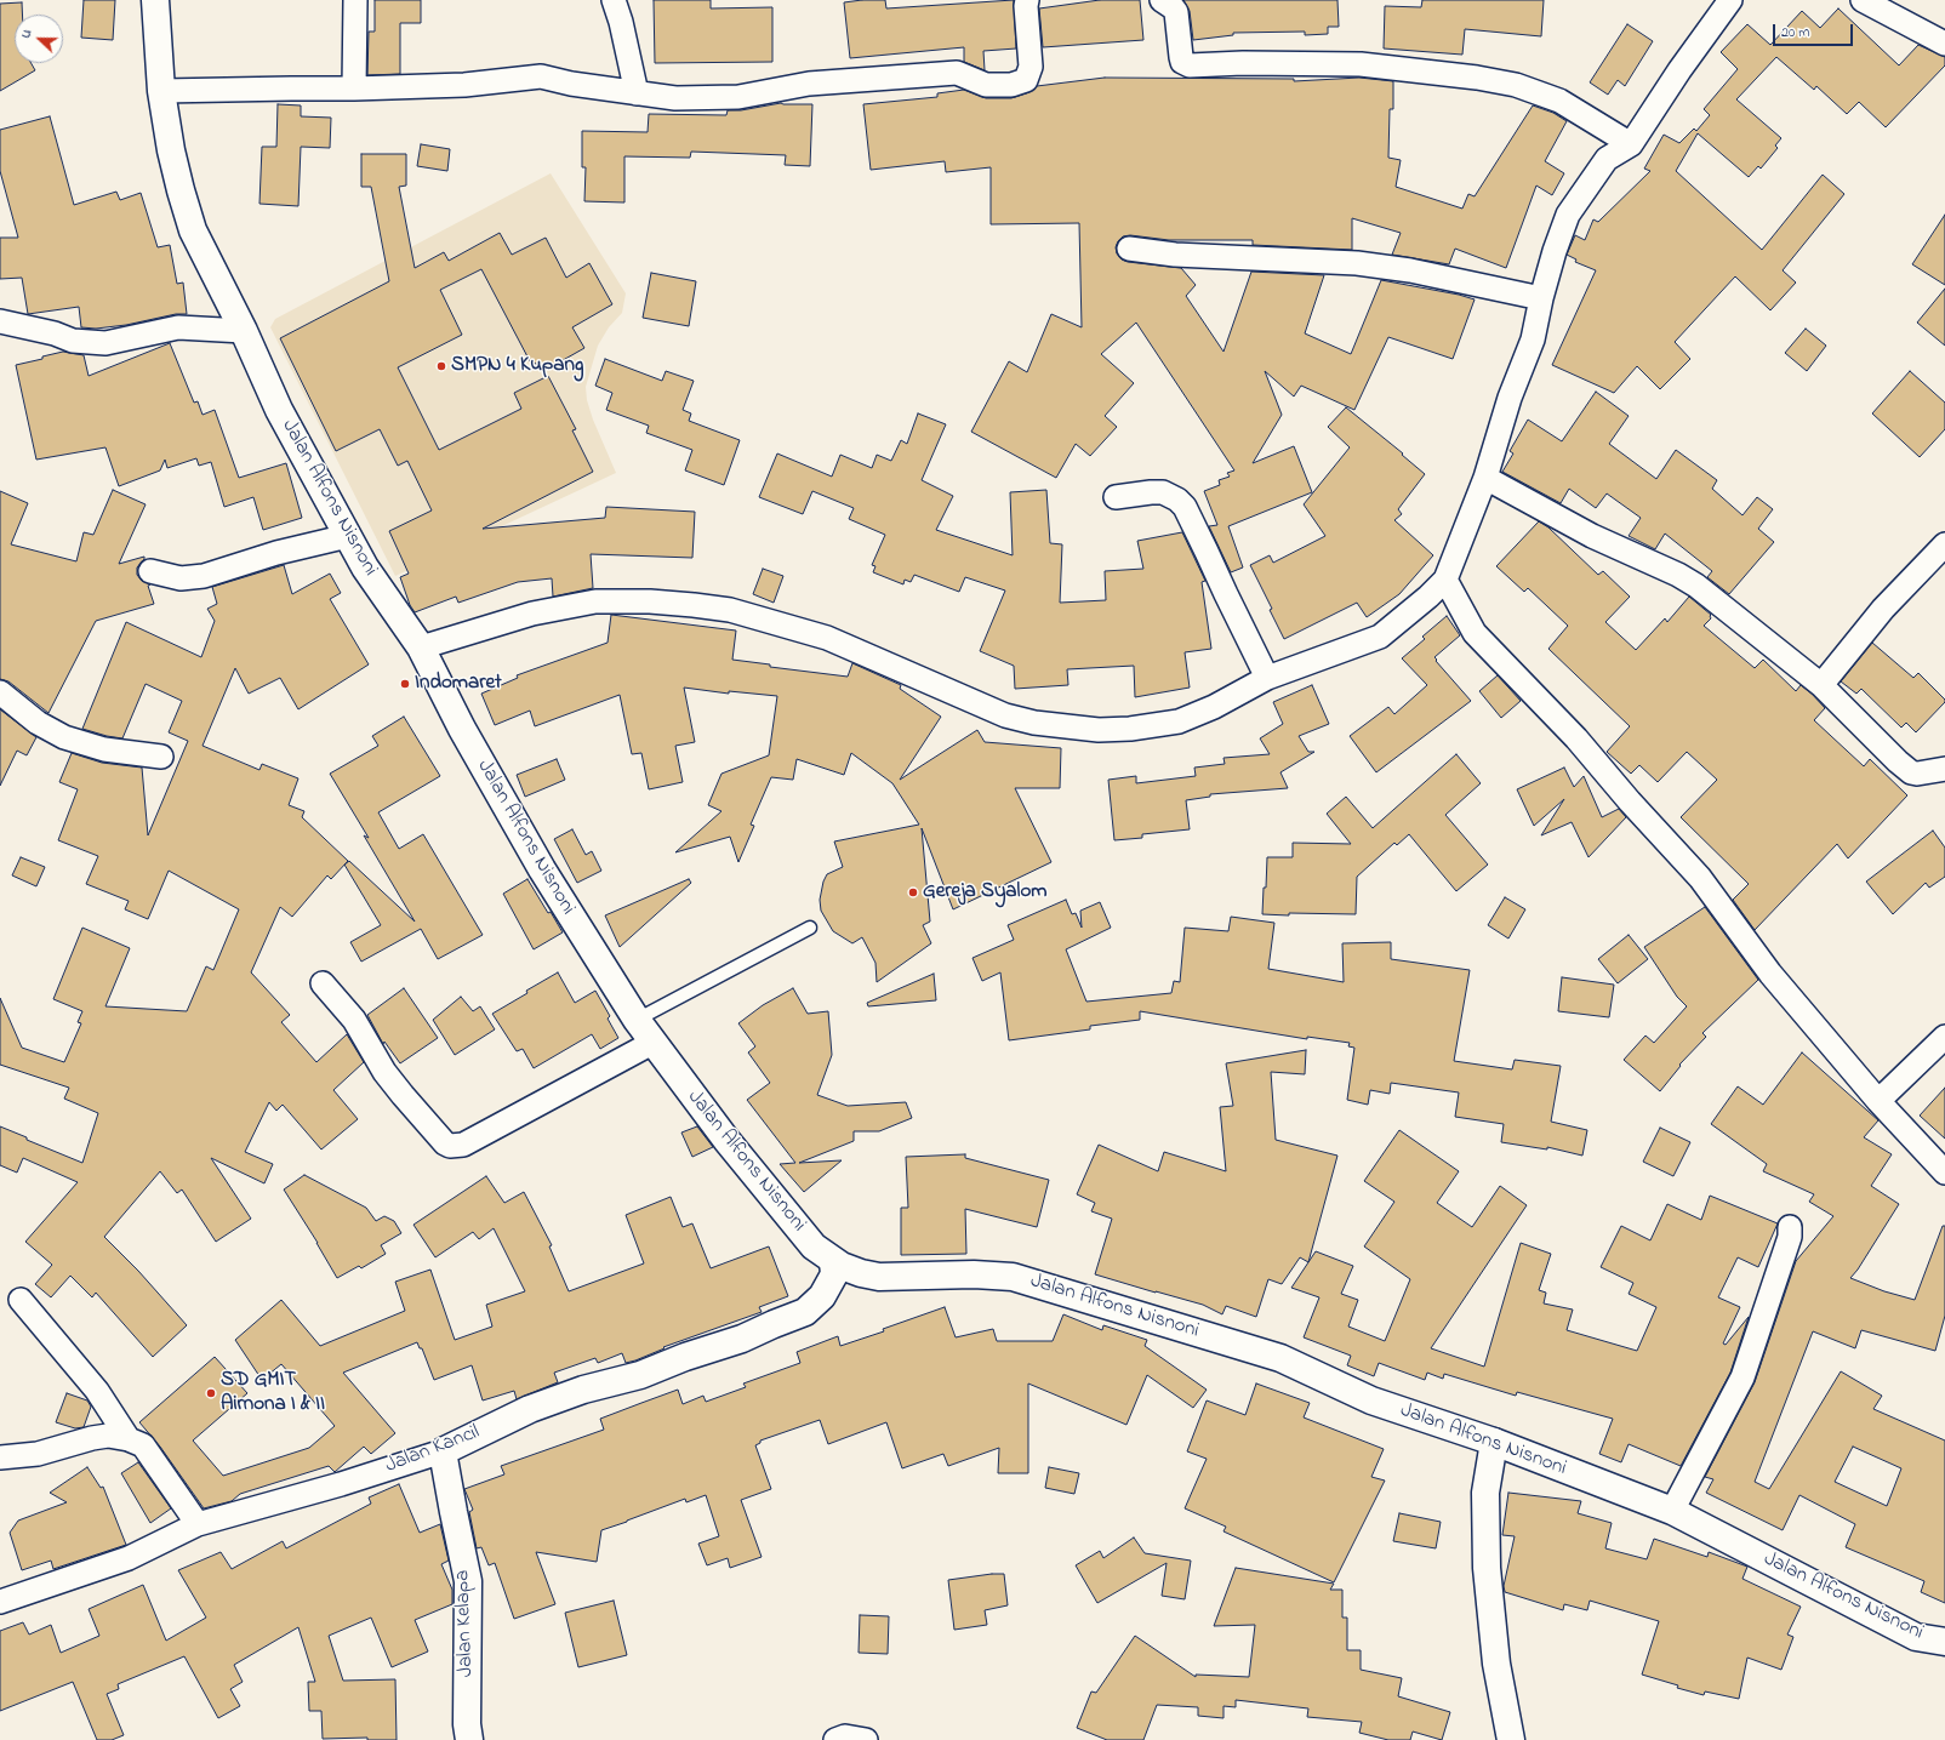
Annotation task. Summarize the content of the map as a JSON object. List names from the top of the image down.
{
  "streets": {
    "main road": ["Jalan Alfons Nisnoni", "Jalan Kancil", "Jalan Kelapa"]
  },
  "crossings": [
    ["Jalan Alfons Nisnoni", "Jalan Kancil"],
    ["Jalan Kancil", "Jalan Kelapa"]
  ],
  "places": [
    "SMPN 4 Kupang",
    "Indomaret",
    "Gereja Syalom",
    "SD GMIT Airnona I & II"
  ],
  "scale_bar": "20 m",
  "north": "left"
}
